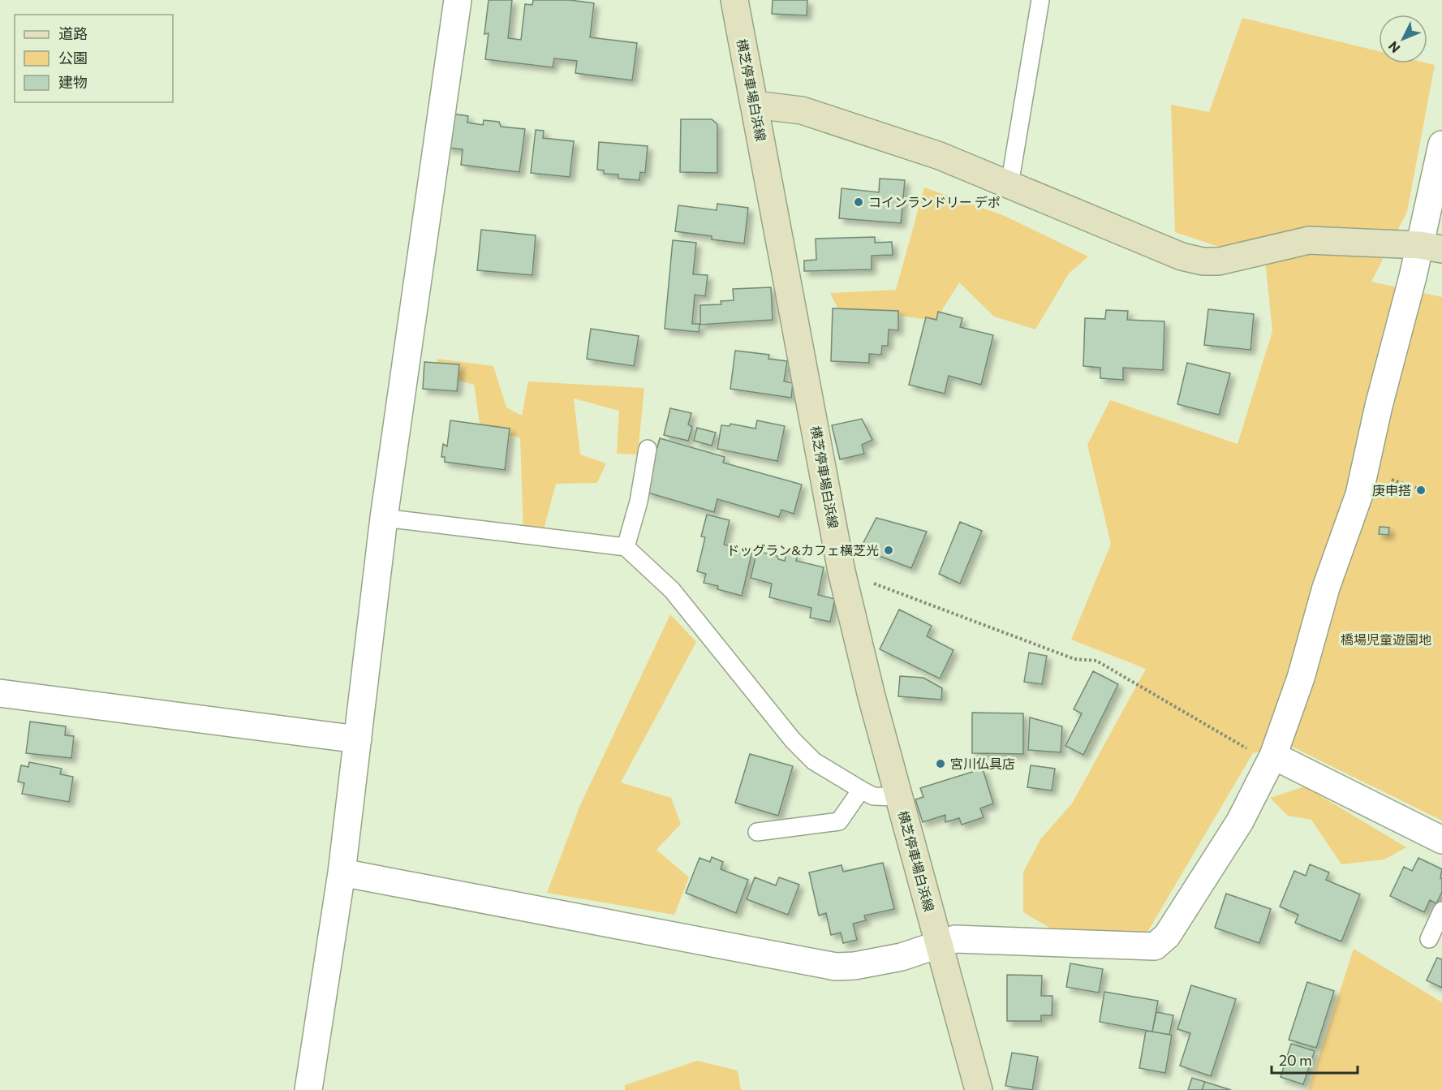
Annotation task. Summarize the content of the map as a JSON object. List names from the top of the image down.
{
  "streets": {
    "main road": ["横芝停車場白浜線"]
  },
  "parks": ["橋場児童遊園地"],
  "places": [
    "コインランドリー デポ",
    "庚申搭",
    "ドッグラン&カフェ横芝光",
    "宮川仏具店"
  ],
  "legend": ["道路", "公園", "建物"],
  "scale_bar": "20 m",
  "north": "bottom left"
}
